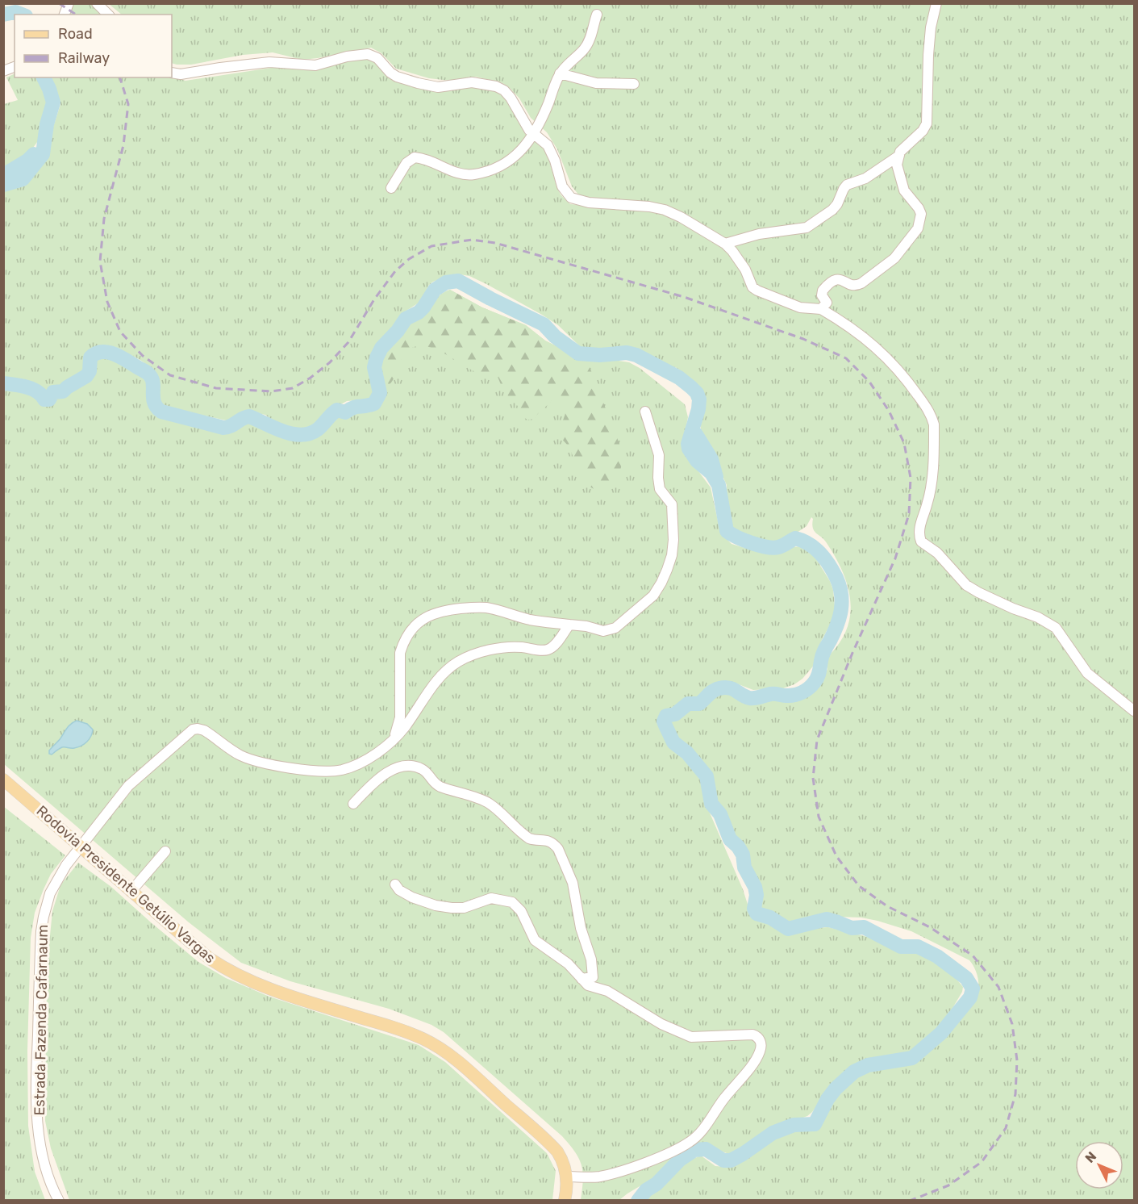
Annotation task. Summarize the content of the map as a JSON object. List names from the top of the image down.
{
  "streets": {
    "main road": ["Rodovia Presidente Getúlio Vargas"],
    "street": ["Estrada Fazenda Cafarnaum"]
  },
  "crossings": [
    ["Rodovia Presidente Getúlio Vargas", "Estrada Fazenda Cafarnaum"]
  ],
  "legend": ["Road", "Railway"],
  "north": "top left"
}
